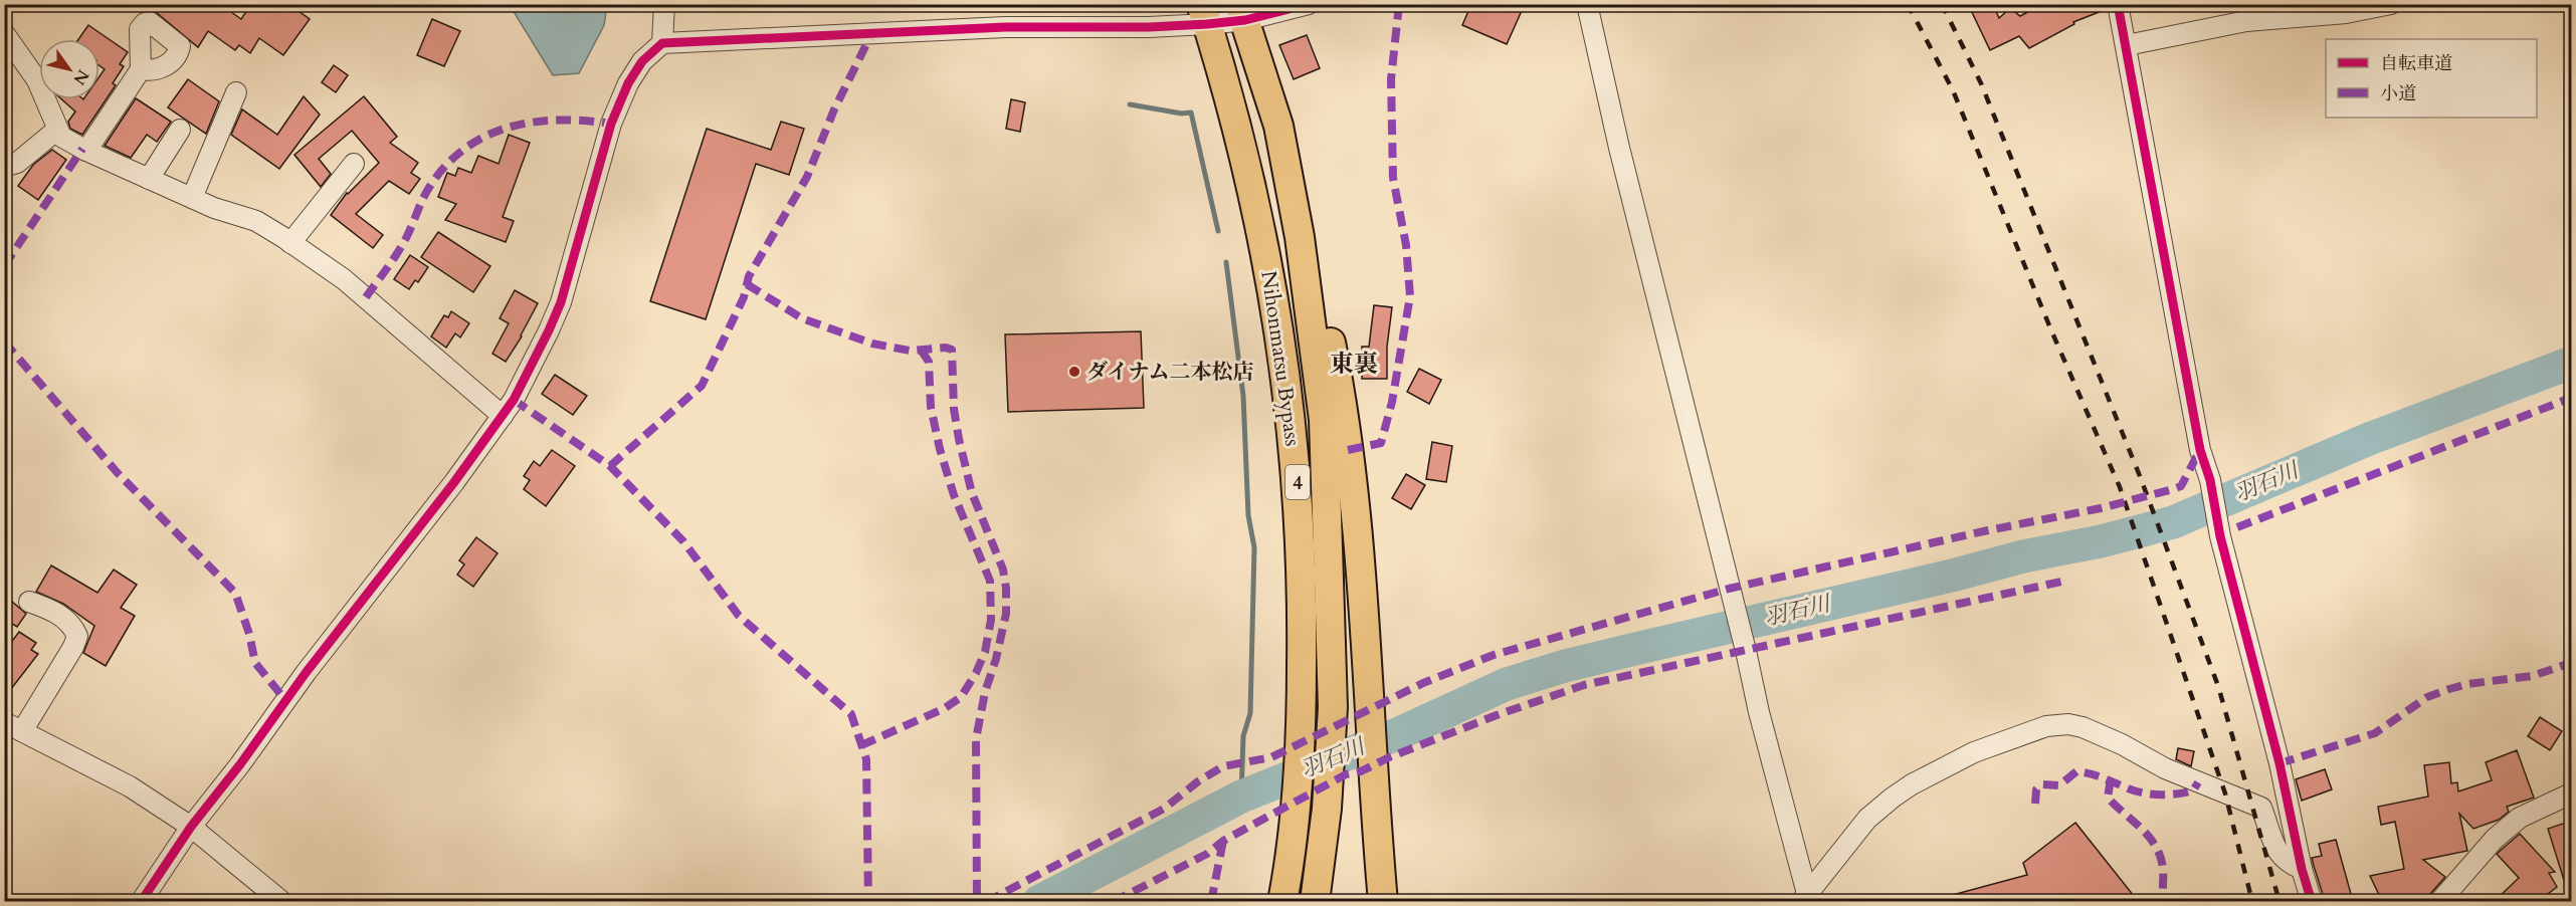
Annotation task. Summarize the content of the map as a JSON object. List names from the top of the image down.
{
  "streets": {
    "highway": ["Nihonmatsu Bypass", "4"]
  },
  "districts": ["東裏"],
  "water": ["羽石川"],
  "places": ["ダイナム二本松店"],
  "legend": ["自転車道", "小道"],
  "north": "bottom right"
}
